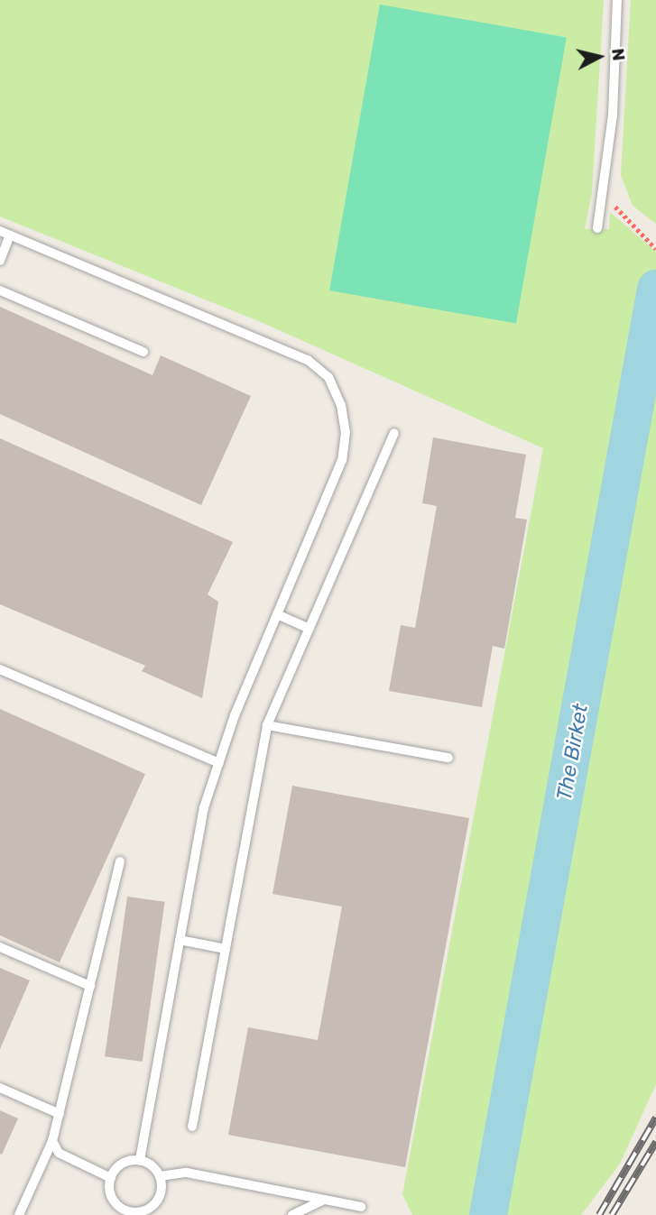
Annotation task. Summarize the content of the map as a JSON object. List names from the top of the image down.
{
  "water": ["The Birket"],
  "north": "right"
}
